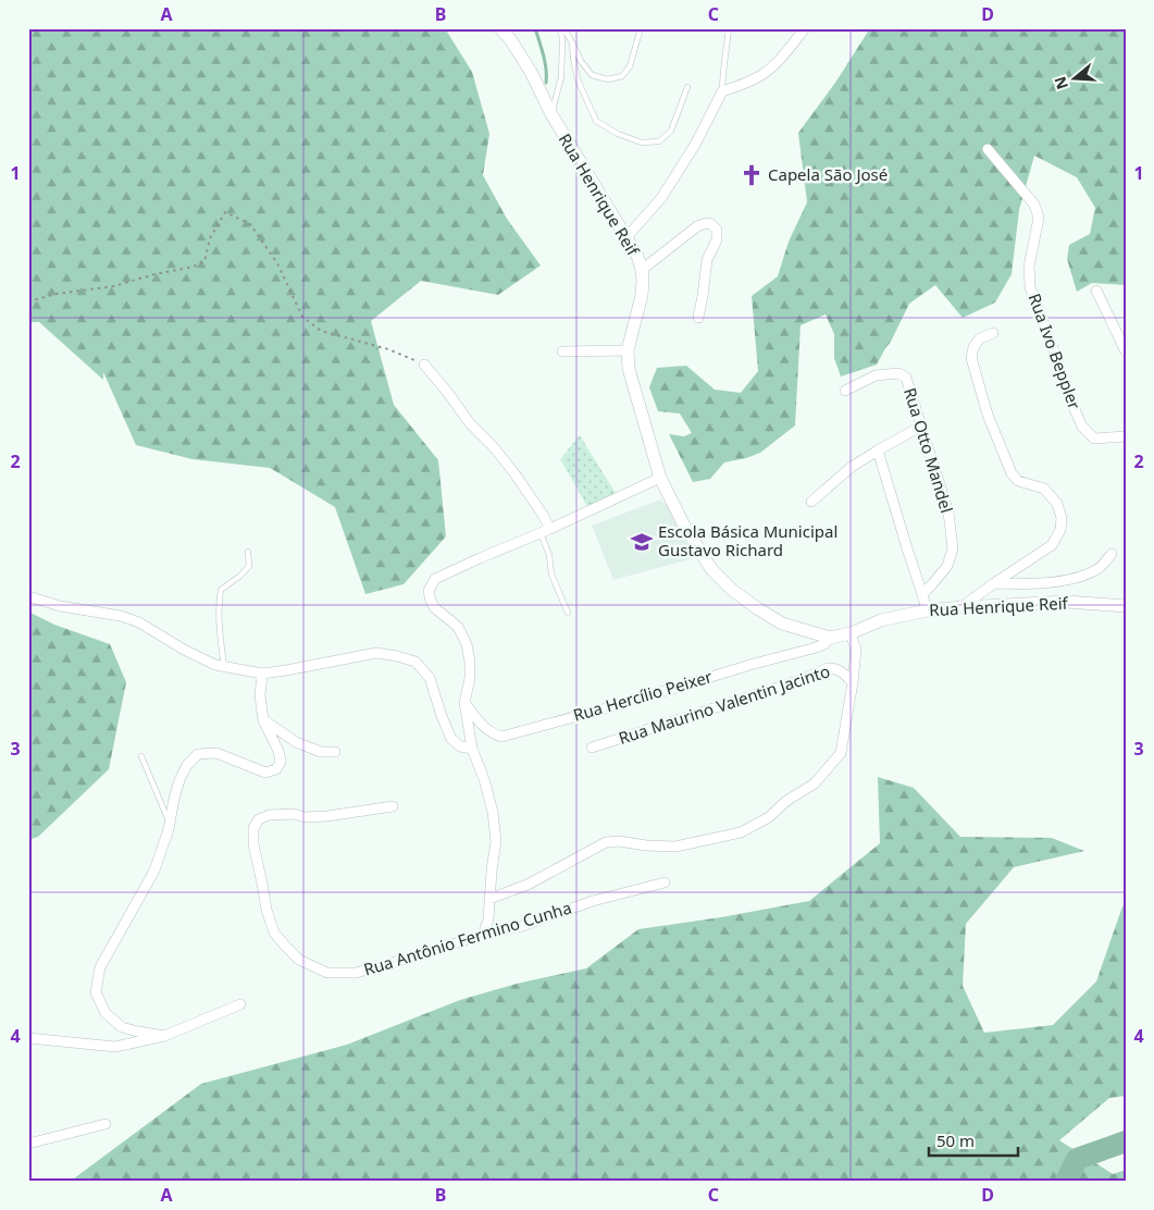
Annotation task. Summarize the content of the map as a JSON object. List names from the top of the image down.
{
  "streets": {
    "street": [
      "Rua Henrique Reif",
      "Rua Ivo Beppler",
      "Rua Otto Mandel",
      "Rua Hercílio Peixer",
      "Rua Maurino Valentin Jacinto",
      "Rua Antônio Fermino Cunha"
    ]
  },
  "crossings": [
    ["Rua Henrique Reif", "Rua Hercílio Peixer"]
  ],
  "places": {
    "church": ["Capela São José"],
    "school or university": ["Escola Básica Municipal Gustavo Richard"]
  },
  "scale_bar": "50 m",
  "north": "left",
  "grid": {
    "columns": [
      "A",
      "B",
      "C",
      "D"
    ],
    "rows": [
      "1",
      "2",
      "3",
      "4"
    ]
  }
}
